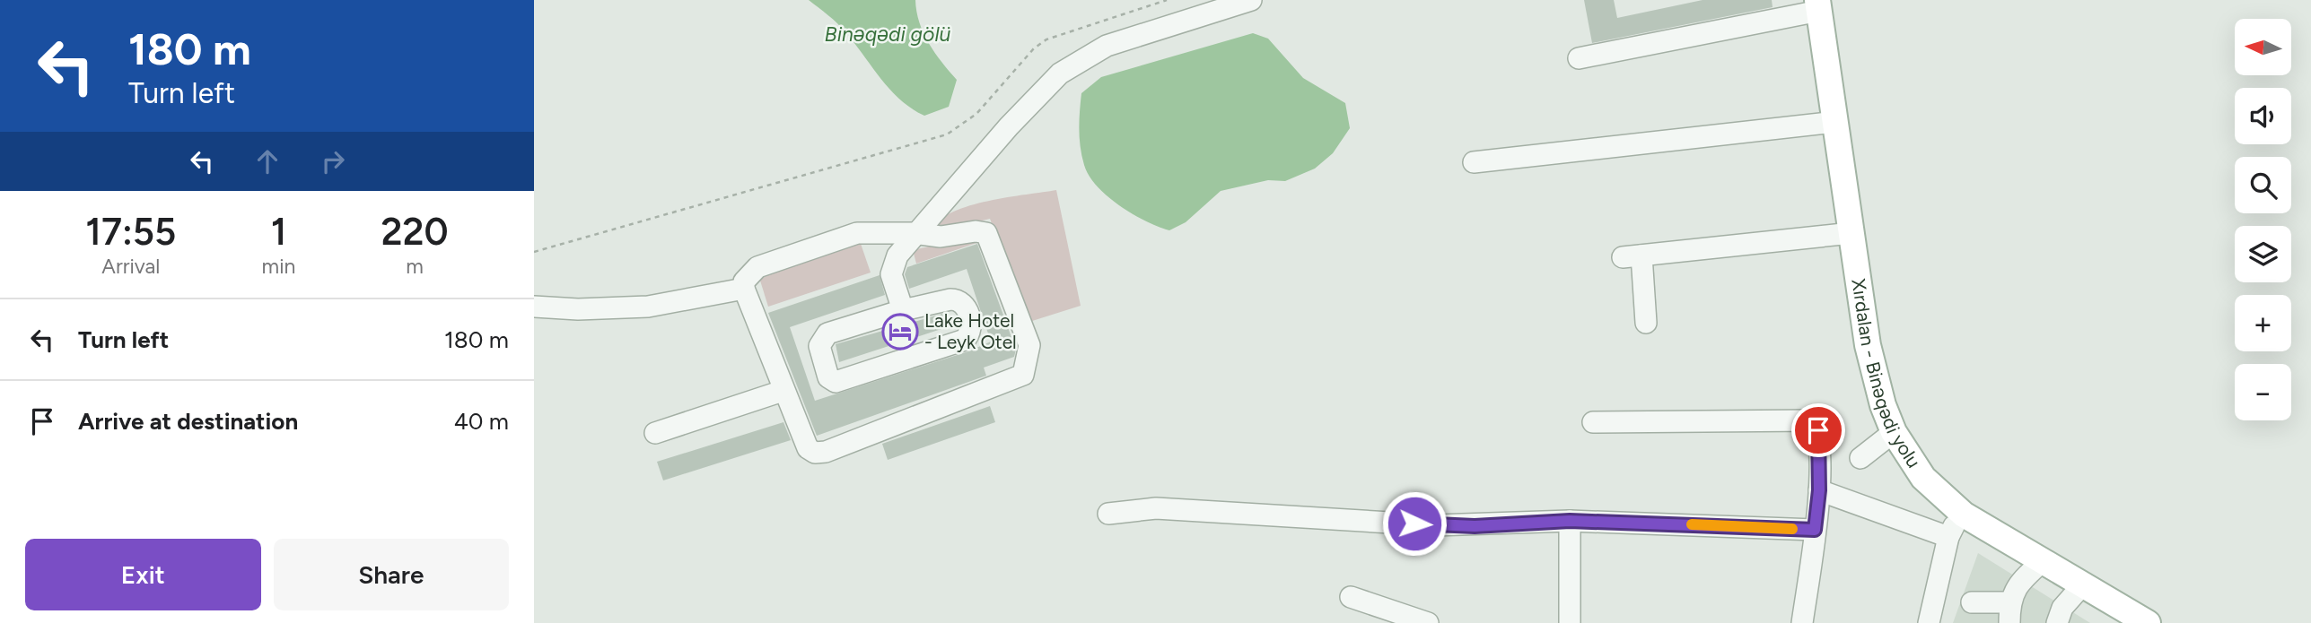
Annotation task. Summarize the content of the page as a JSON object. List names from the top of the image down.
{
  "streets": {
    "main road": ["Xırdalan - Binəqədi yolu"]
  },
  "water": ["Binəqədi gölü"],
  "places": {
    "hotel": ["Lake Hotel - Leyk Otel"]
  },
  "north": "left",
  "page": {
    "turn": ["180 m", "Turn left"],
    "map_buttons": ["+", "−"],
    "eta": [
      "17:55",
      "Arrival",
      "1",
      "min",
      "220",
      "m"
    ],
    "list": [
      {
        "name": "Turn left",
        "value": "180 m"
      },
      {
        "name": "Arrive at destination",
        "value": "40 m"
      }
    ],
    "buttons": ["Exit", "Share"]
  }
}
